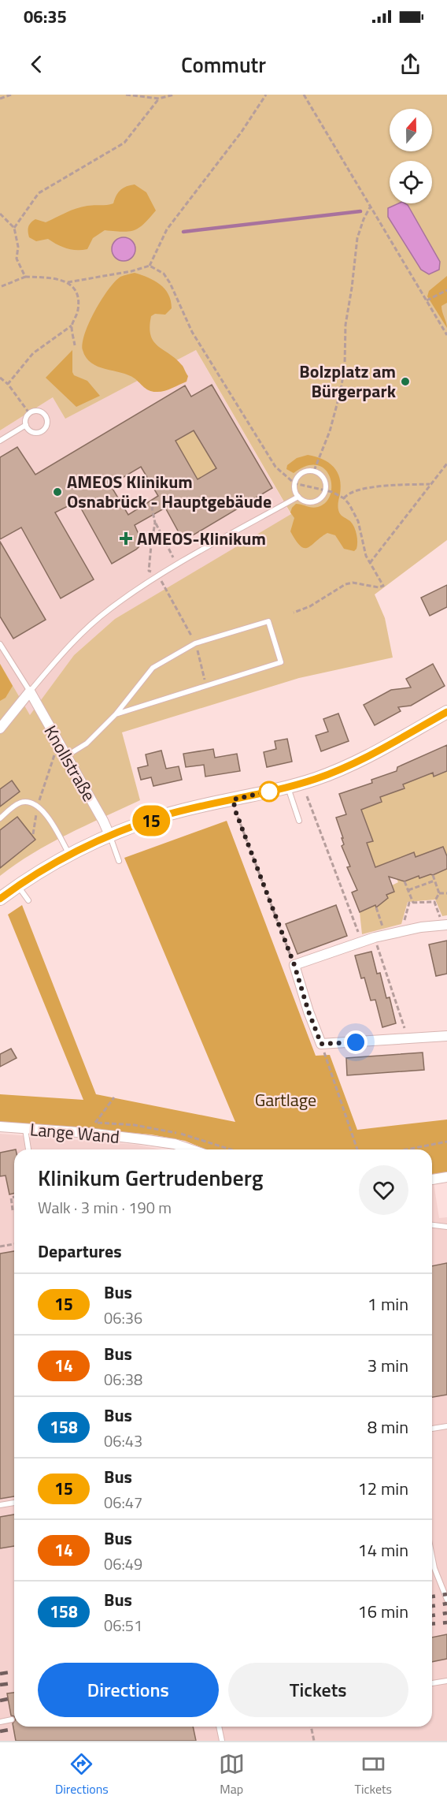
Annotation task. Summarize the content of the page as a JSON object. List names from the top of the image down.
{
  "streets": {
    "street": ["Knollstraße", "Lange Wand"]
  },
  "parks": ["Gartlage"],
  "places": {
    "other": ["Bolzplatz am Bürgerpark", "AMEOS Klinikum Osnabrück - Hauptgebäude"],
    "health": ["AMEOS-Klinikum"]
  },
  "lines": ["bus line 15"],
  "north": "top",
  "page": {
    "status": "06:35",
    "header": "Commutr",
    "on_map": "15",
    "heading": [
      ["Klinikum Gertrudenberg", "Walk · 3 min · 190 m"],
      "Departures"
    ],
    "list": [
      {
        "mark": "15",
        "name": "Bus",
        "note": "06:36",
        "value": "1 min"
      },
      {
        "mark": "14",
        "name": "Bus",
        "note": "06:38",
        "value": "3 min"
      },
      {
        "mark": "158",
        "name": "Bus",
        "note": "06:43",
        "value": "8 min"
      },
      {
        "mark": "15",
        "name": "Bus",
        "note": "06:47",
        "value": "12 min"
      },
      {
        "mark": "14",
        "name": "Bus",
        "note": "06:49",
        "value": "14 min"
      },
      {
        "mark": "158",
        "name": "Bus",
        "note": "06:51",
        "value": "16 min"
      }
    ],
    "buttons": ["Directions", "Tickets"],
    "tabs": ["Directions", "Map", "Tickets"]
  }
}
